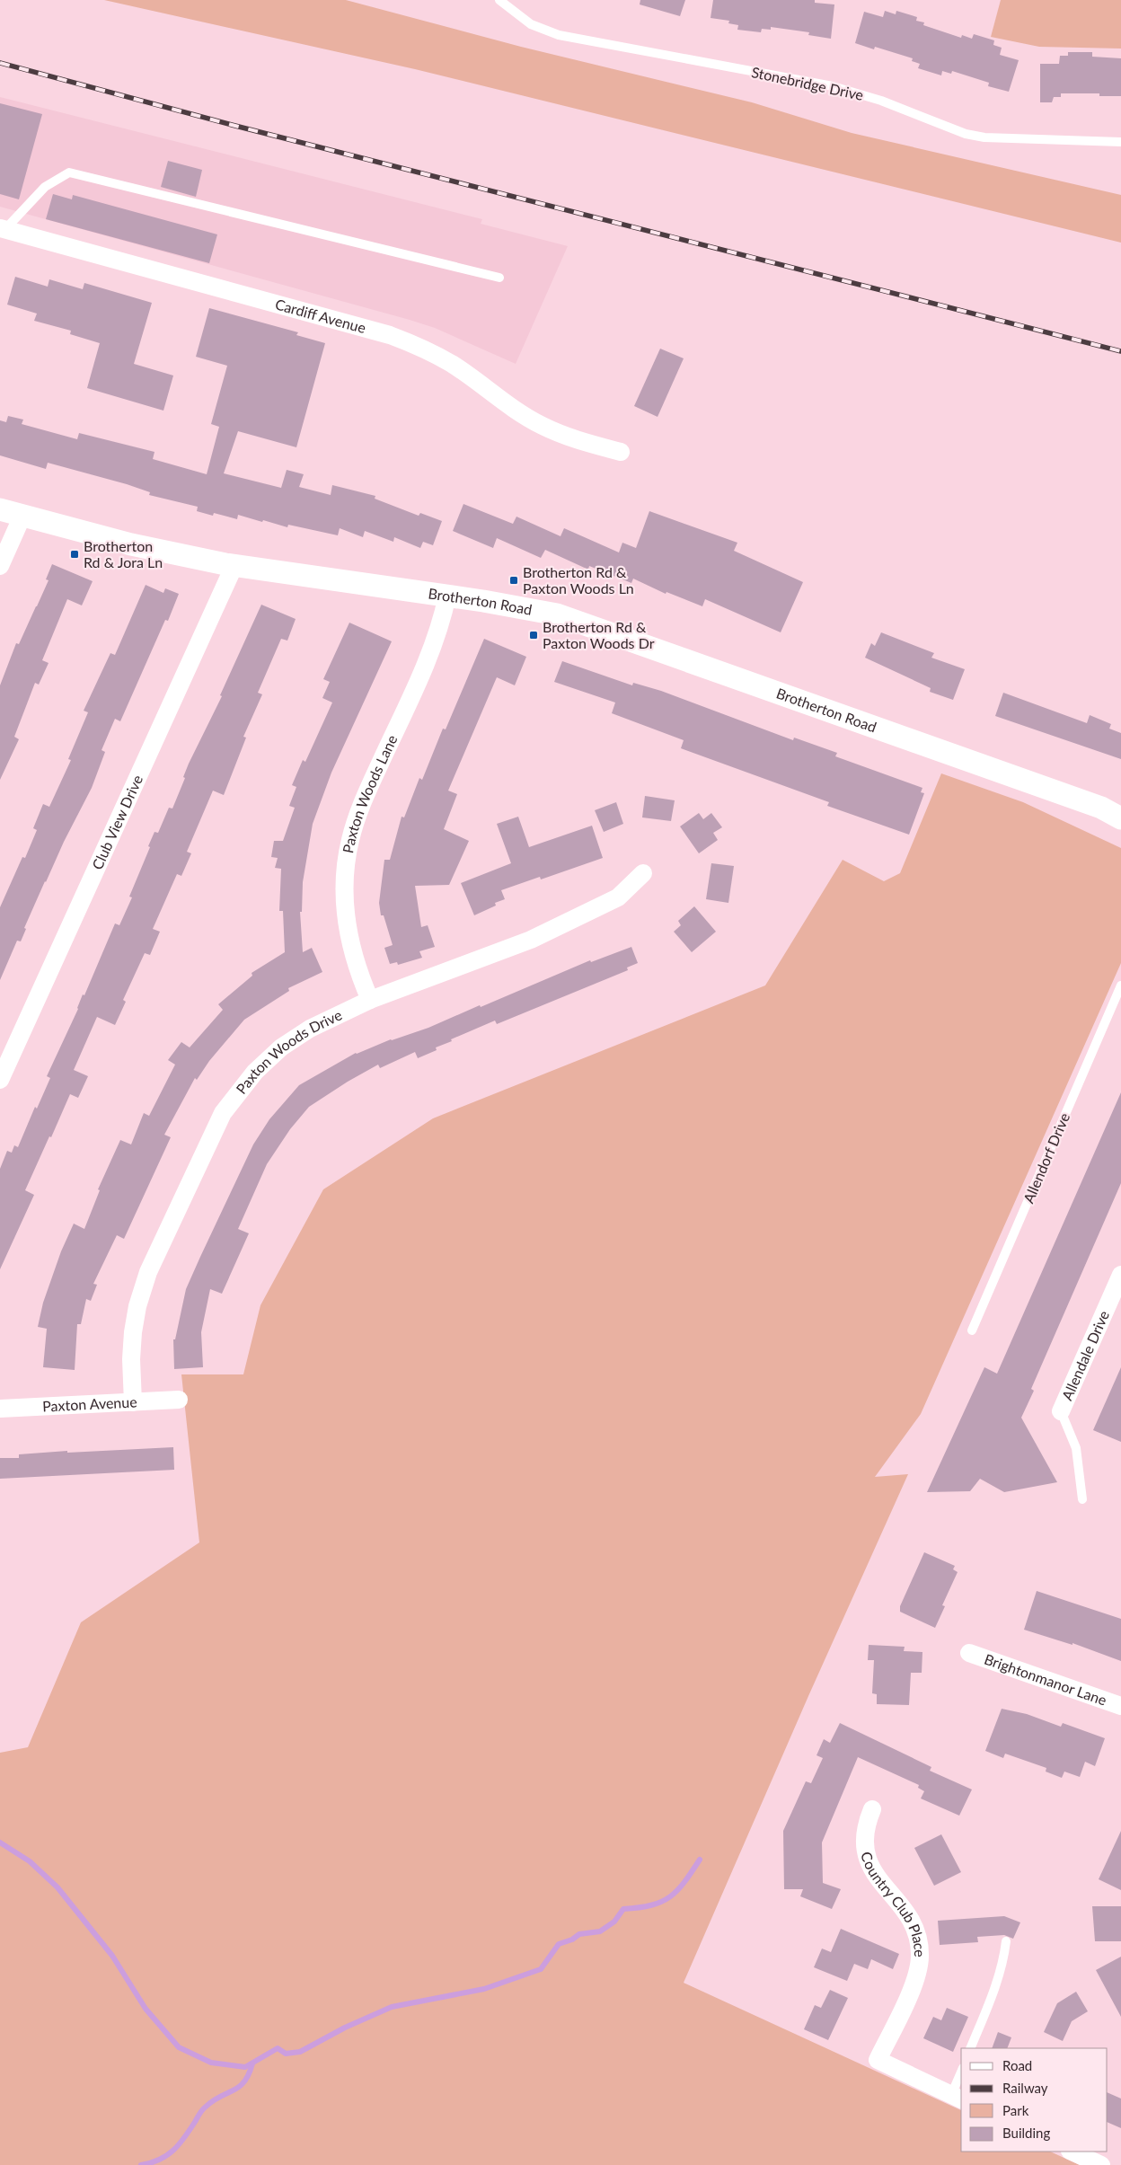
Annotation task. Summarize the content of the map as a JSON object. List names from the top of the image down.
{
  "streets": {
    "street": [
      "Cardiff Avenue",
      "Brotherton Road",
      "Paxton Woods Lane",
      "Club View Drive",
      "Paxton Woods Drive",
      "Allendale Drive",
      "Paxton Avenue",
      "Brightonmanor Lane",
      "Country Club Place"
    ],
    "lane": ["Stonebridge Drive", "Allendorf Drive"]
  },
  "crossings": [
    ["Brotherton Road", "Paxton Woods Lane"],
    ["Brotherton Road", "Club View Drive"],
    ["Paxton Woods Lane", "Paxton Woods Drive"],
    ["Paxton Woods Drive", "Paxton Avenue"]
  ],
  "places": {
    "transit": ["Brotherton Rd & Jora Ln", "Brotherton Rd & Paxton Woods Ln", "Brotherton Rd & Paxton Woods Dr"]
  },
  "legend": [
    "Road",
    "Railway",
    "Park",
    "Building"
  ]
}
